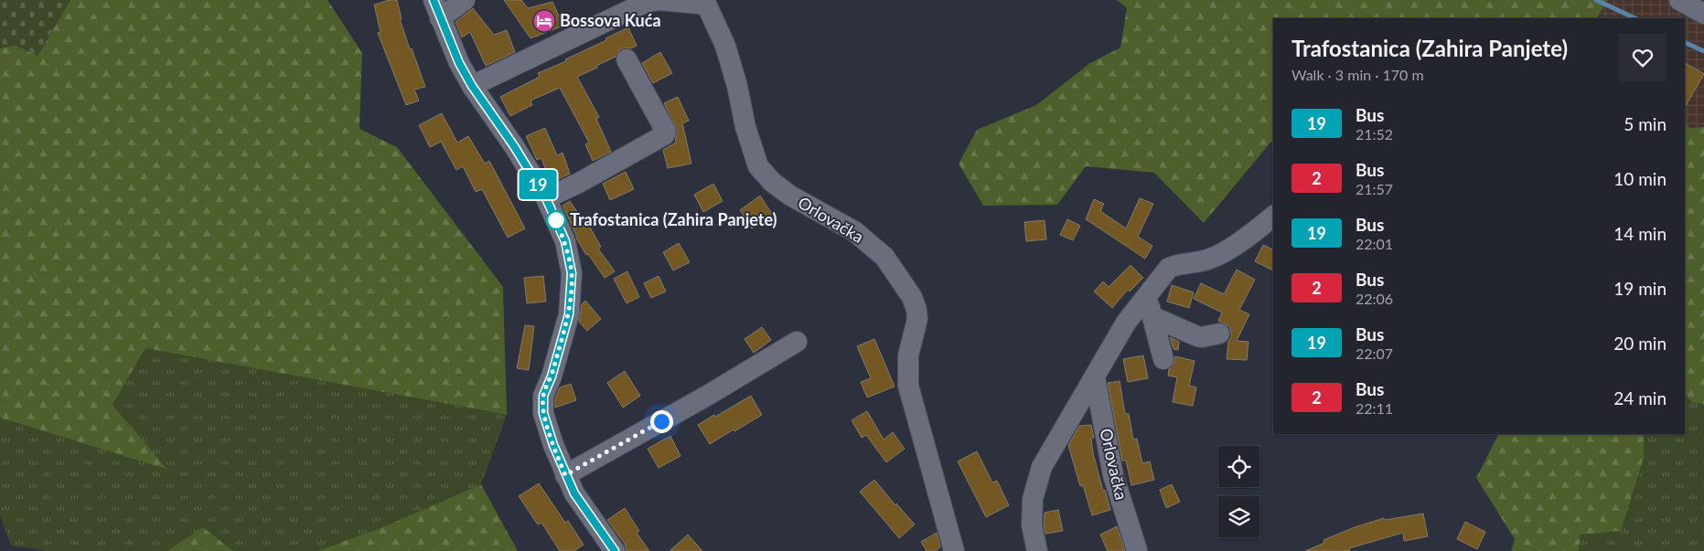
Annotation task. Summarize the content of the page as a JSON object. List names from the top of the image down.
{
  "streets": {
    "street": ["Orlovačka"]
  },
  "places": {
    "hotel": ["Bossova Kuća"],
    "other": ["Trafostanica (Zahira Panjete)"]
  },
  "lines": ["bus line 19"],
  "page": {
    "on_map": "19",
    "heading": ["Trafostanica (Zahira Panjete)", "Walk · 3 min · 170 m"],
    "list": [
      {
        "mark": "19",
        "name": "Bus",
        "note": "21:52",
        "value": "5 min"
      },
      {
        "mark": "2",
        "name": "Bus",
        "note": "21:57",
        "value": "10 min"
      },
      {
        "mark": "19",
        "name": "Bus",
        "note": "22:01",
        "value": "14 min"
      },
      {
        "mark": "2",
        "name": "Bus",
        "note": "22:06",
        "value": "19 min"
      },
      {
        "mark": "19",
        "name": "Bus",
        "note": "22:07",
        "value": "20 min"
      },
      {
        "mark": "2",
        "name": "Bus",
        "note": "22:11",
        "value": "24 min"
      }
    ]
  }
}
